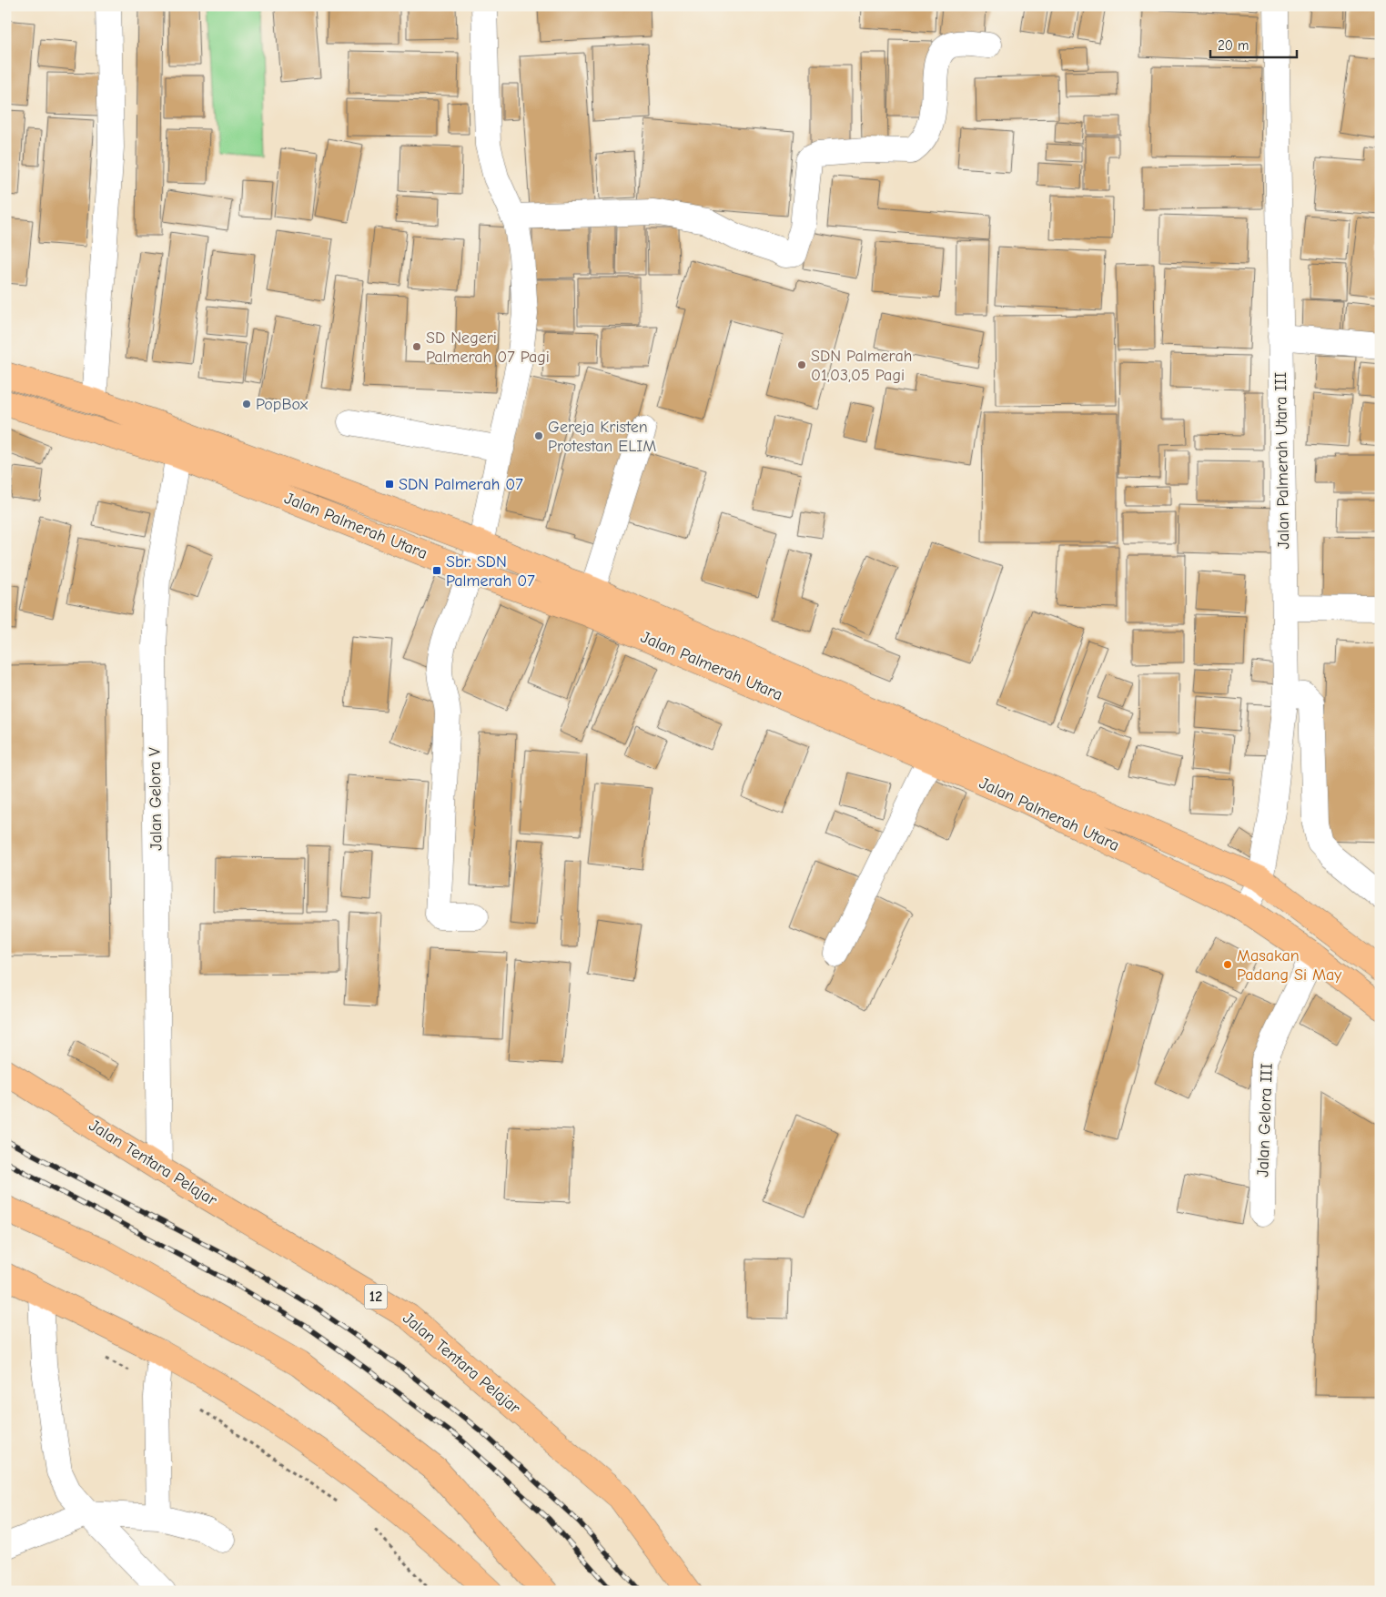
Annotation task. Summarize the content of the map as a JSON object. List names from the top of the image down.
{
  "streets": {
    "main road": ["Jalan Palmerah Utara", "Jalan Tentara Pelajar", "12"],
    "street": ["Jalan Palmerah Utara III", "Jalan Gelora V", "Jalan Gelora III"]
  },
  "crossings": [
    ["Jalan Palmerah Utara III", "Jalan Palmerah Utara"],
    ["Jalan Palmerah Utara", "Jalan Gelora V"],
    ["Jalan Palmerah Utara", "Jalan Gelora III"],
    ["Jalan Gelora V", "Jalan Tentara Pelajar"]
  ],
  "places": {
    "other": [
      "SD Negeri Palmerah 07 Pagi",
      "SDN Palmerah 01,03,05 Pagi",
      "PopBox",
      "Gereja Kristen Protestan ELIM",
      "Masakan Padang Si May"
    ],
    "transit": ["SDN Palmerah 07", "Sbr. SDN Palmerah 07"]
  },
  "scale_bar": "20 m"
}
